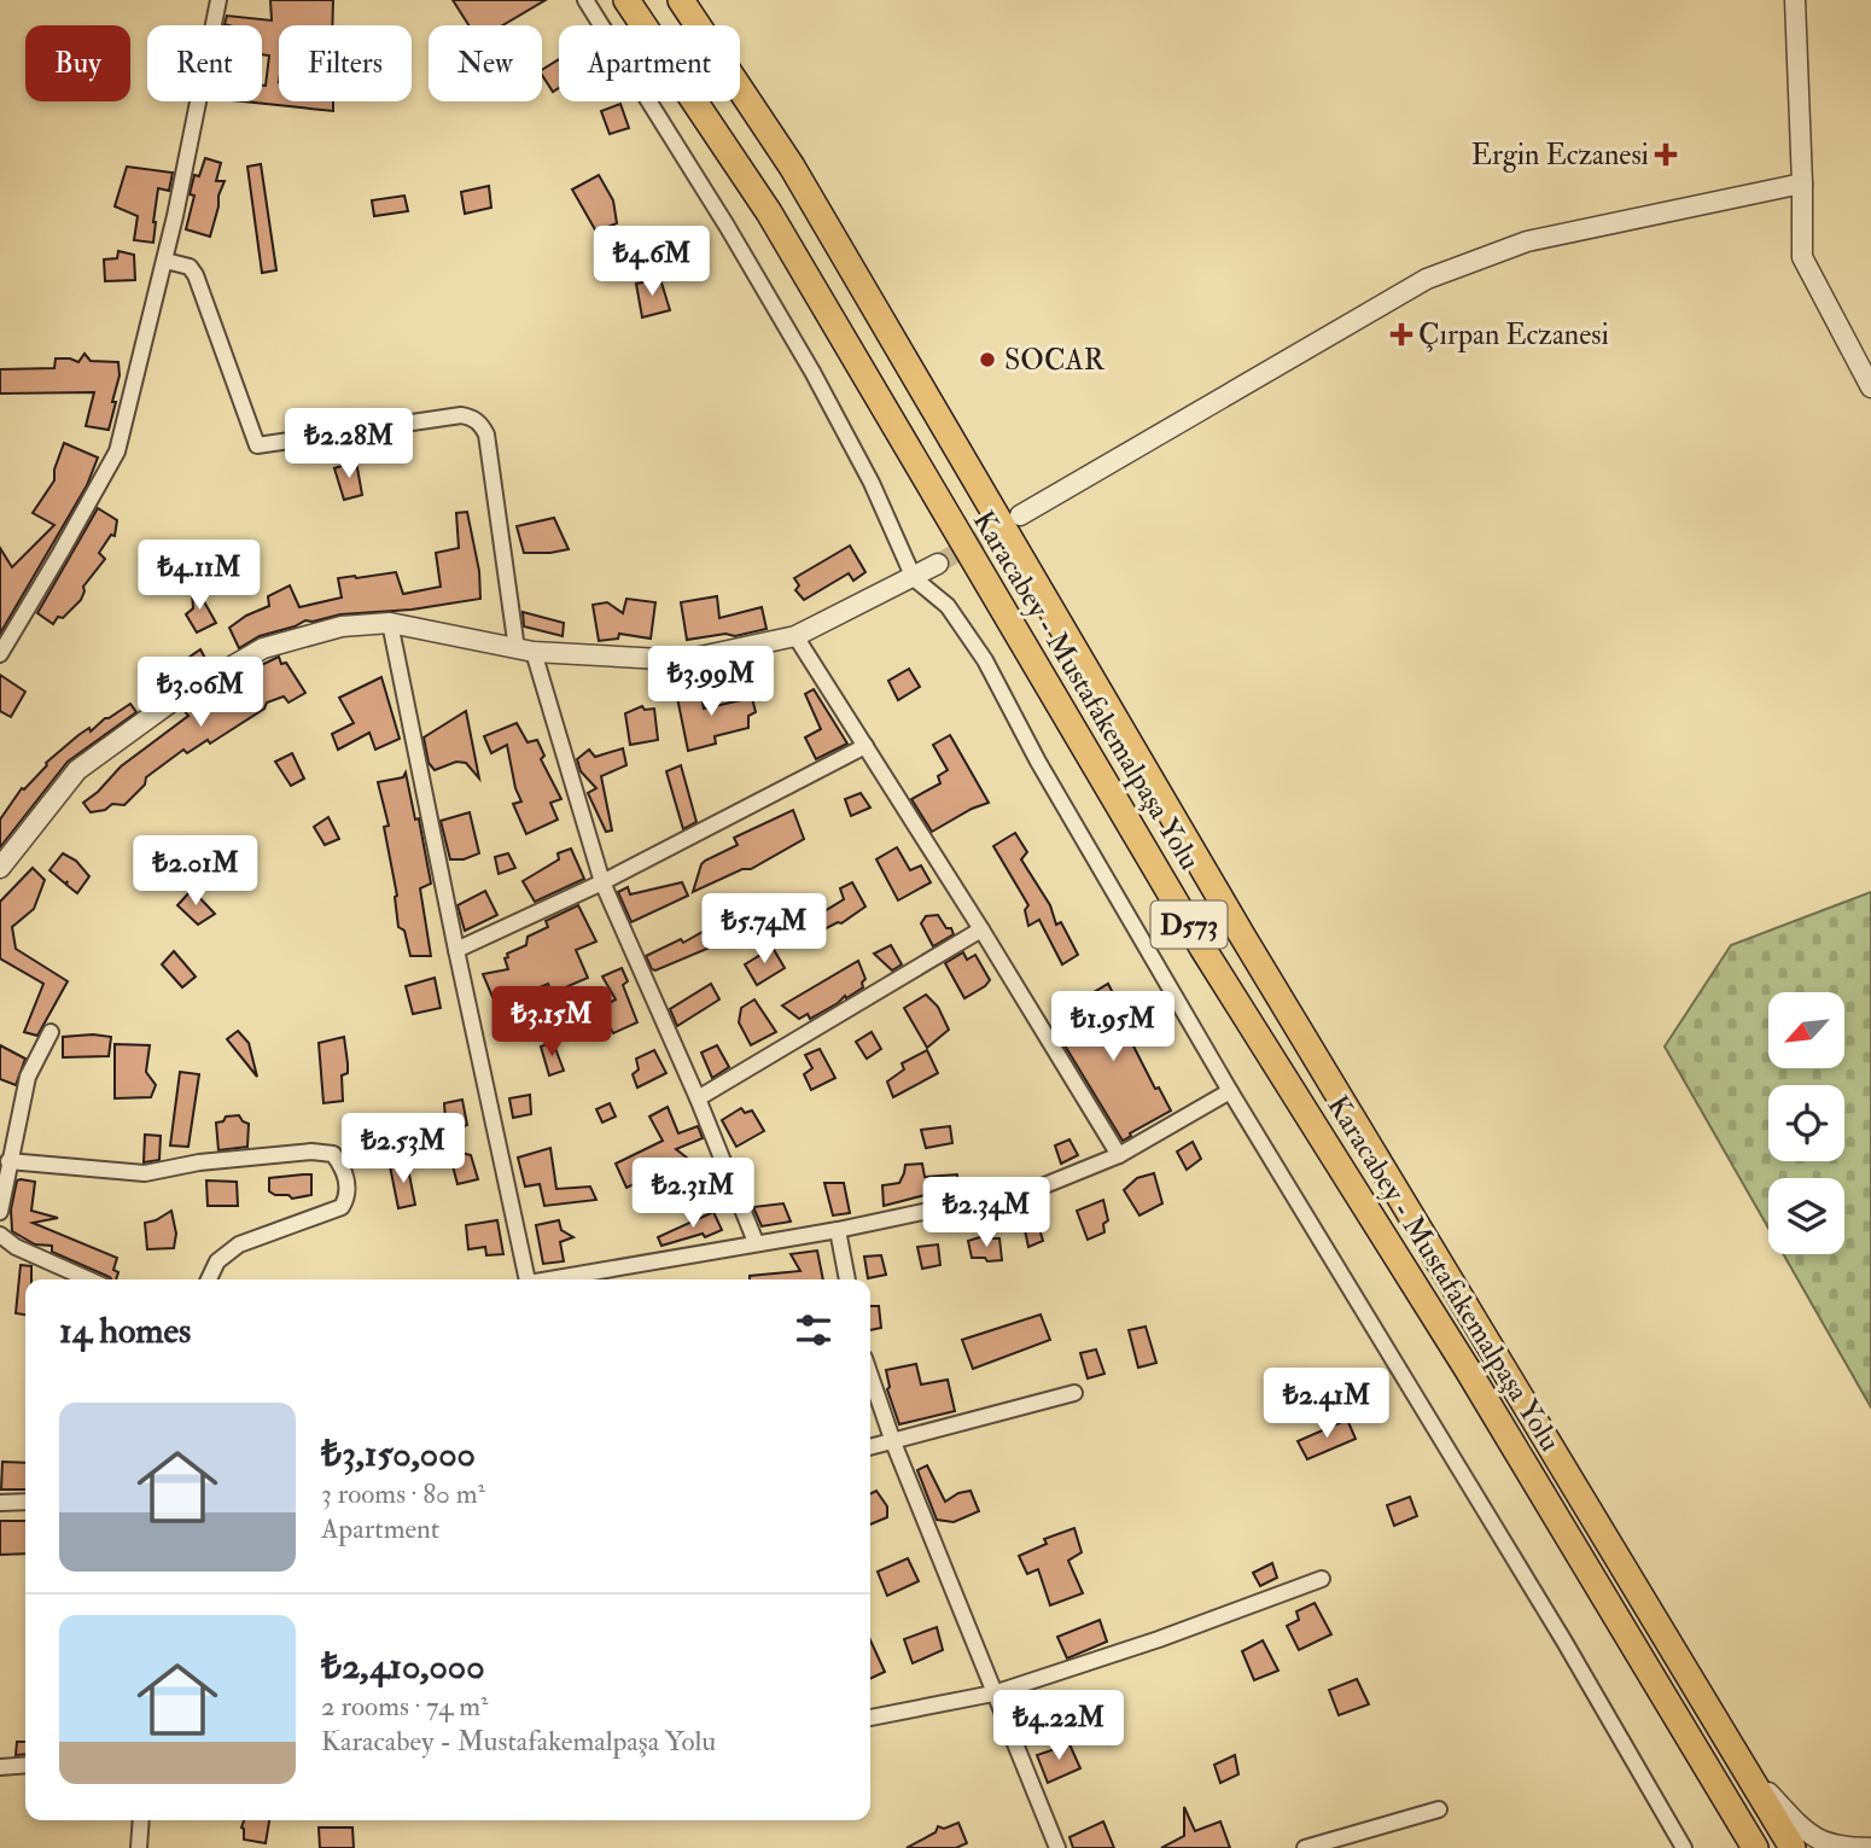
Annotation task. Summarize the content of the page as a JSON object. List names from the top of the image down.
{
  "streets": {
    "highway": ["Karacabey - Mustafakemalpaşa Yolu", "D573"]
  },
  "places": {
    "health": ["Ergin Eczanesi", "Çırpan Eczanesi"],
    "other": ["SOCAR"]
  },
  "north": "bottom left",
  "page": {
    "chip": [
      "Buy",
      "Rent",
      "Filters",
      "New",
      "Apartment"
    ],
    "price": [
      "₺4.6M",
      "₺2.28M",
      "₺4.11M",
      "₺3.99M",
      "₺3.06M",
      "₺2.01M",
      "₺5.74M",
      "₺3.15M",
      "₺1.95M",
      "₺2.53M",
      "₺2.31M",
      "₺2.34M",
      "₺2.41M",
      "₺4.22M"
    ],
    "heading": "14 homes",
    "list": [
      {
        "name": "₺3,150,000",
        "note": "3 rooms · 80 m² · Apartment"
      },
      {
        "name": "₺2,410,000",
        "note": "2 rooms · 74 m² · Karacabey - Mustafakemalpaşa Yolu"
      }
    ]
  }
}
